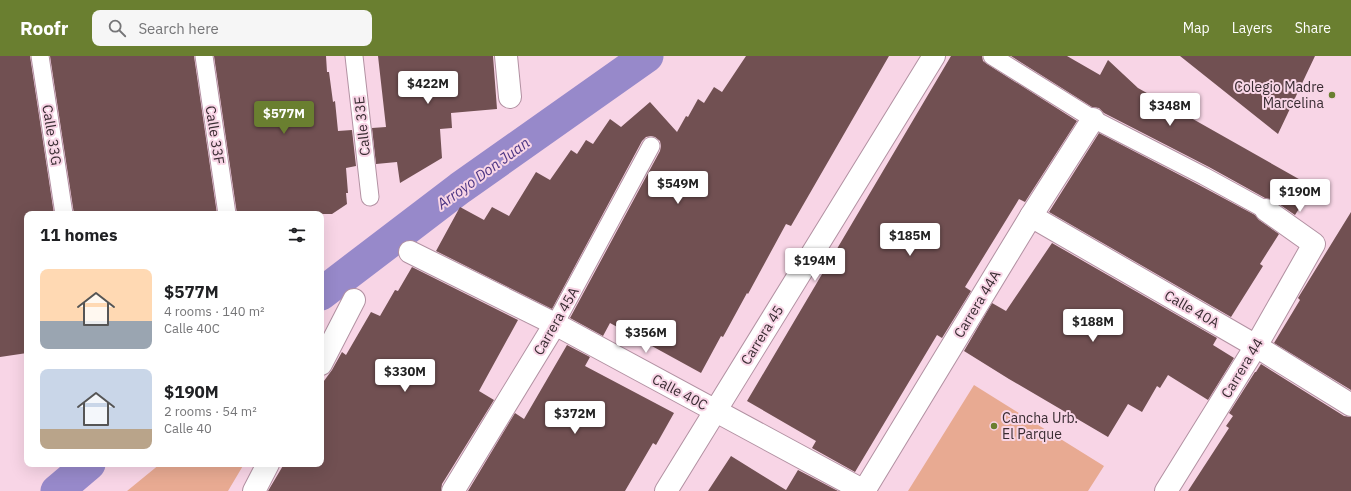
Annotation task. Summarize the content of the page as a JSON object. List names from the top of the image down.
{
  "streets": {
    "street": [
      "Carrera 44A",
      "Calle 40A",
      "Carrera 45A",
      "Carrera 45",
      "Carrera 44",
      "Calle 40C"
    ],
    "lane": ["Calle 33E", "Calle 33G", "Calle 33F"]
  },
  "crossings": [
    ["Carrera 44A", "Calle 40A"],
    ["Carrera 44A", "Calle 40C"],
    ["Calle 40A", "Carrera 44"],
    ["Carrera 45A", "Calle 40C"],
    ["Carrera 45", "Calle 40C"]
  ],
  "water": ["Arroyo Don Juan"],
  "places": ["Colegio Madre Marcelina", "Cancha Urb. El Parque"],
  "page": {
    "header": "Roofr",
    "search": "Search here",
    "nav": ["Map", "Layers", "Share"],
    "price": [
      "$422M",
      "$348M",
      "$577M",
      "$549M",
      "$190M",
      "$185M",
      "$194M",
      "$188M",
      "$356M",
      "$330M",
      "$372M"
    ],
    "heading": "11 homes",
    "list": [
      {
        "name": "$577M",
        "note": "4 rooms · 140 m² · Calle 40C"
      },
      {
        "name": "$190M",
        "note": "2 rooms · 54 m² · Calle 40"
      }
    ]
  }
}
